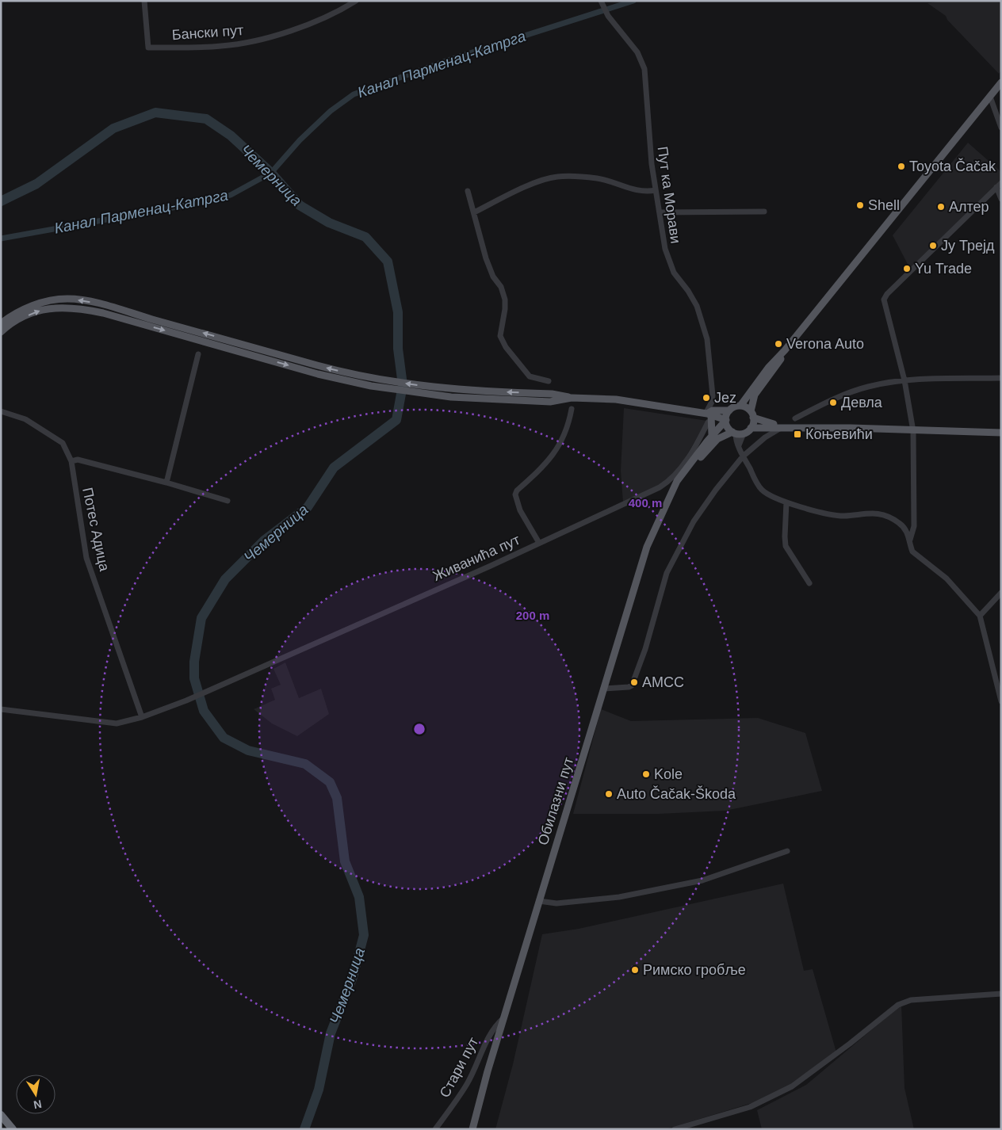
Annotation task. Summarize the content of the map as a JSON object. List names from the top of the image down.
{
  "streets": {
    "main road": ["Обилазни пут"],
    "street": [
      "Бански пут",
      "Пут ка Морави",
      "Потес Адица",
      "Живанића пут",
      "Стари пут"
    ]
  },
  "crossings": [
    ["Пут ка Морави", "Живанића пут"],
    ["Потес Адица", "Живанића пут"],
    ["Живанића пут", "Обилазни пут"],
    ["Обилазни пут", "Стари пут"]
  ],
  "water": ["Канал Парменац-Катрга", "Чемерница"],
  "places": {
    "other": [
      "Toyota Čačak",
      "Shell",
      "Алтер",
      "Ју Трејд",
      "Yu Trade",
      "Verona Auto",
      "Jez",
      "Девла",
      "АМСС",
      "Kole",
      "Auto Čačak-Škoda",
      "Римско гробље"
    ],
    "transit": ["Коњевићи"]
  },
  "north": "bottom",
  "rings": ["400 m", "200 m"]
}
